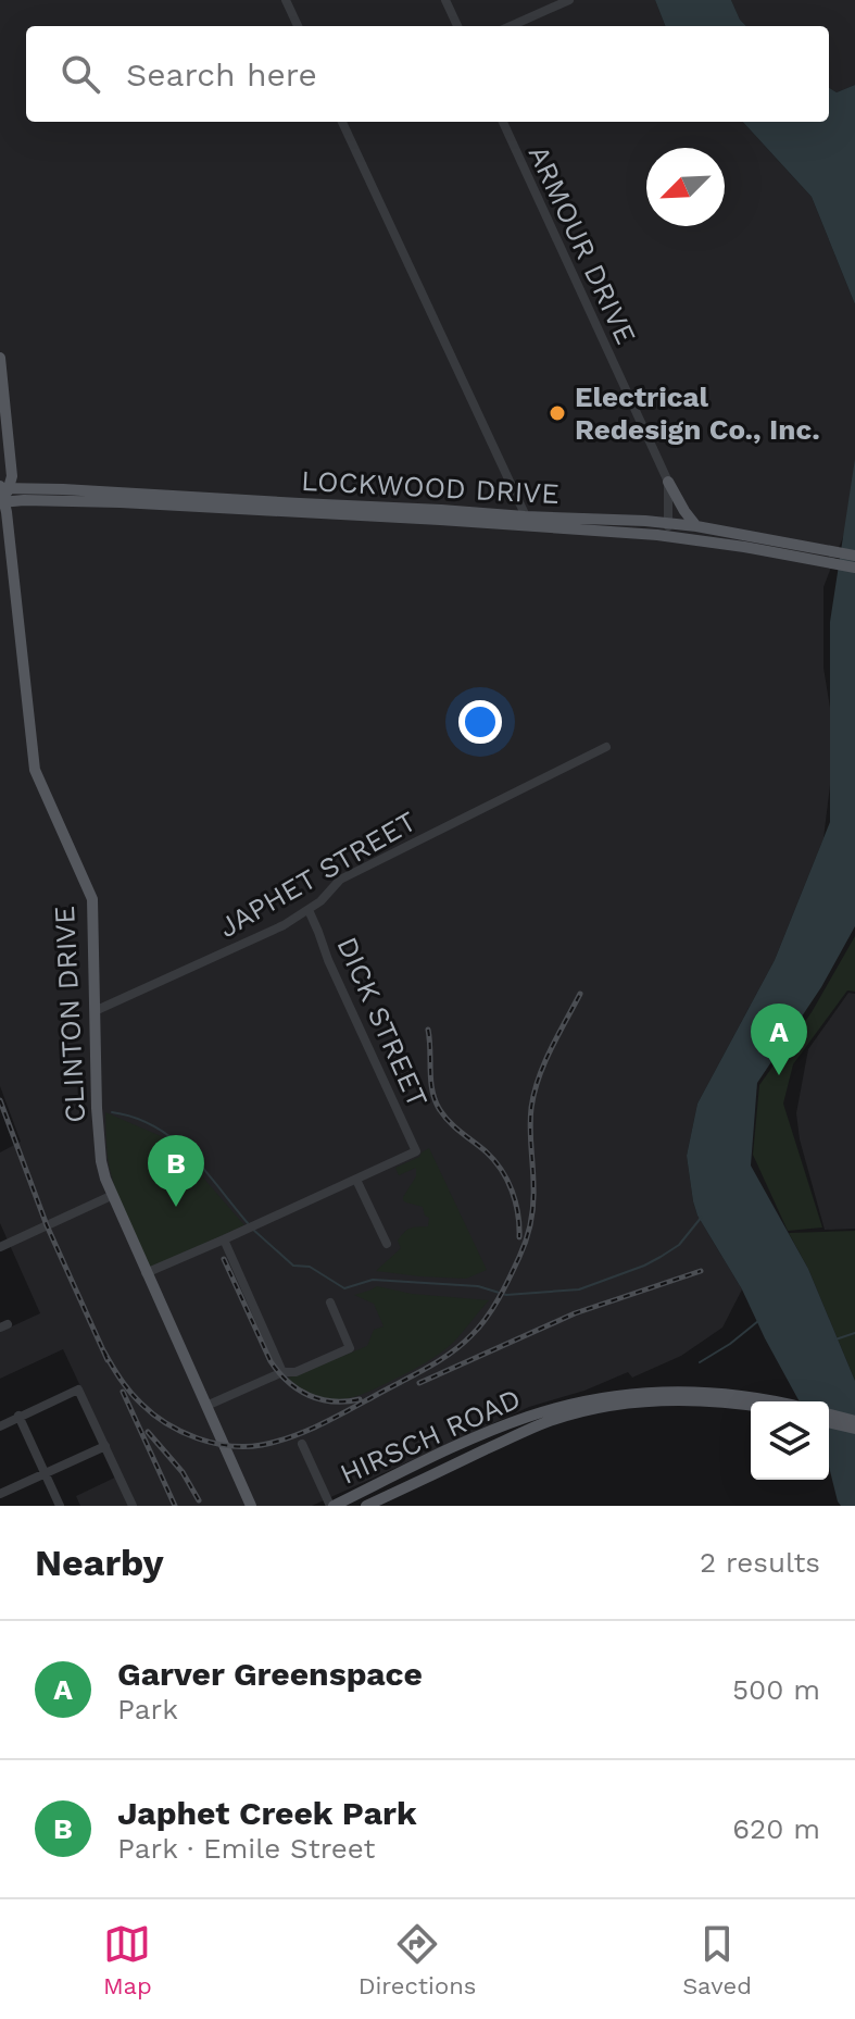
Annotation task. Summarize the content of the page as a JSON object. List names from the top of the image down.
{
  "streets": {
    "main road": ["LOCKWOOD DRIVE", "CLINTON DRIVE", "HIRSCH ROAD"],
    "street": ["ARMOUR DRIVE", "JAPHET STREET", "DICK STREET"]
  },
  "crossings": [
    ["ARMOUR DRIVE", "LOCKWOOD DRIVE"],
    ["LOCKWOOD DRIVE", "CLINTON DRIVE"],
    ["JAPHET STREET", "CLINTON DRIVE"],
    ["JAPHET STREET", "DICK STREET"]
  ],
  "places": ["Electrical Redesign Co., Inc."],
  "north": "bottom left",
  "page": {
    "search": "Search here",
    "pins": ["A", "B"],
    "heading": ["Nearby", "2 results"],
    "list": [
      {
        "mark": "A",
        "name": "Garver Greenspace",
        "note": "Park",
        "value": "500 m"
      },
      {
        "mark": "B",
        "name": "Japhet Creek Park",
        "note": "Park · Emile Street",
        "value": "620 m"
      }
    ],
    "nav": ["Map", "Directions", "Saved"]
  }
}
